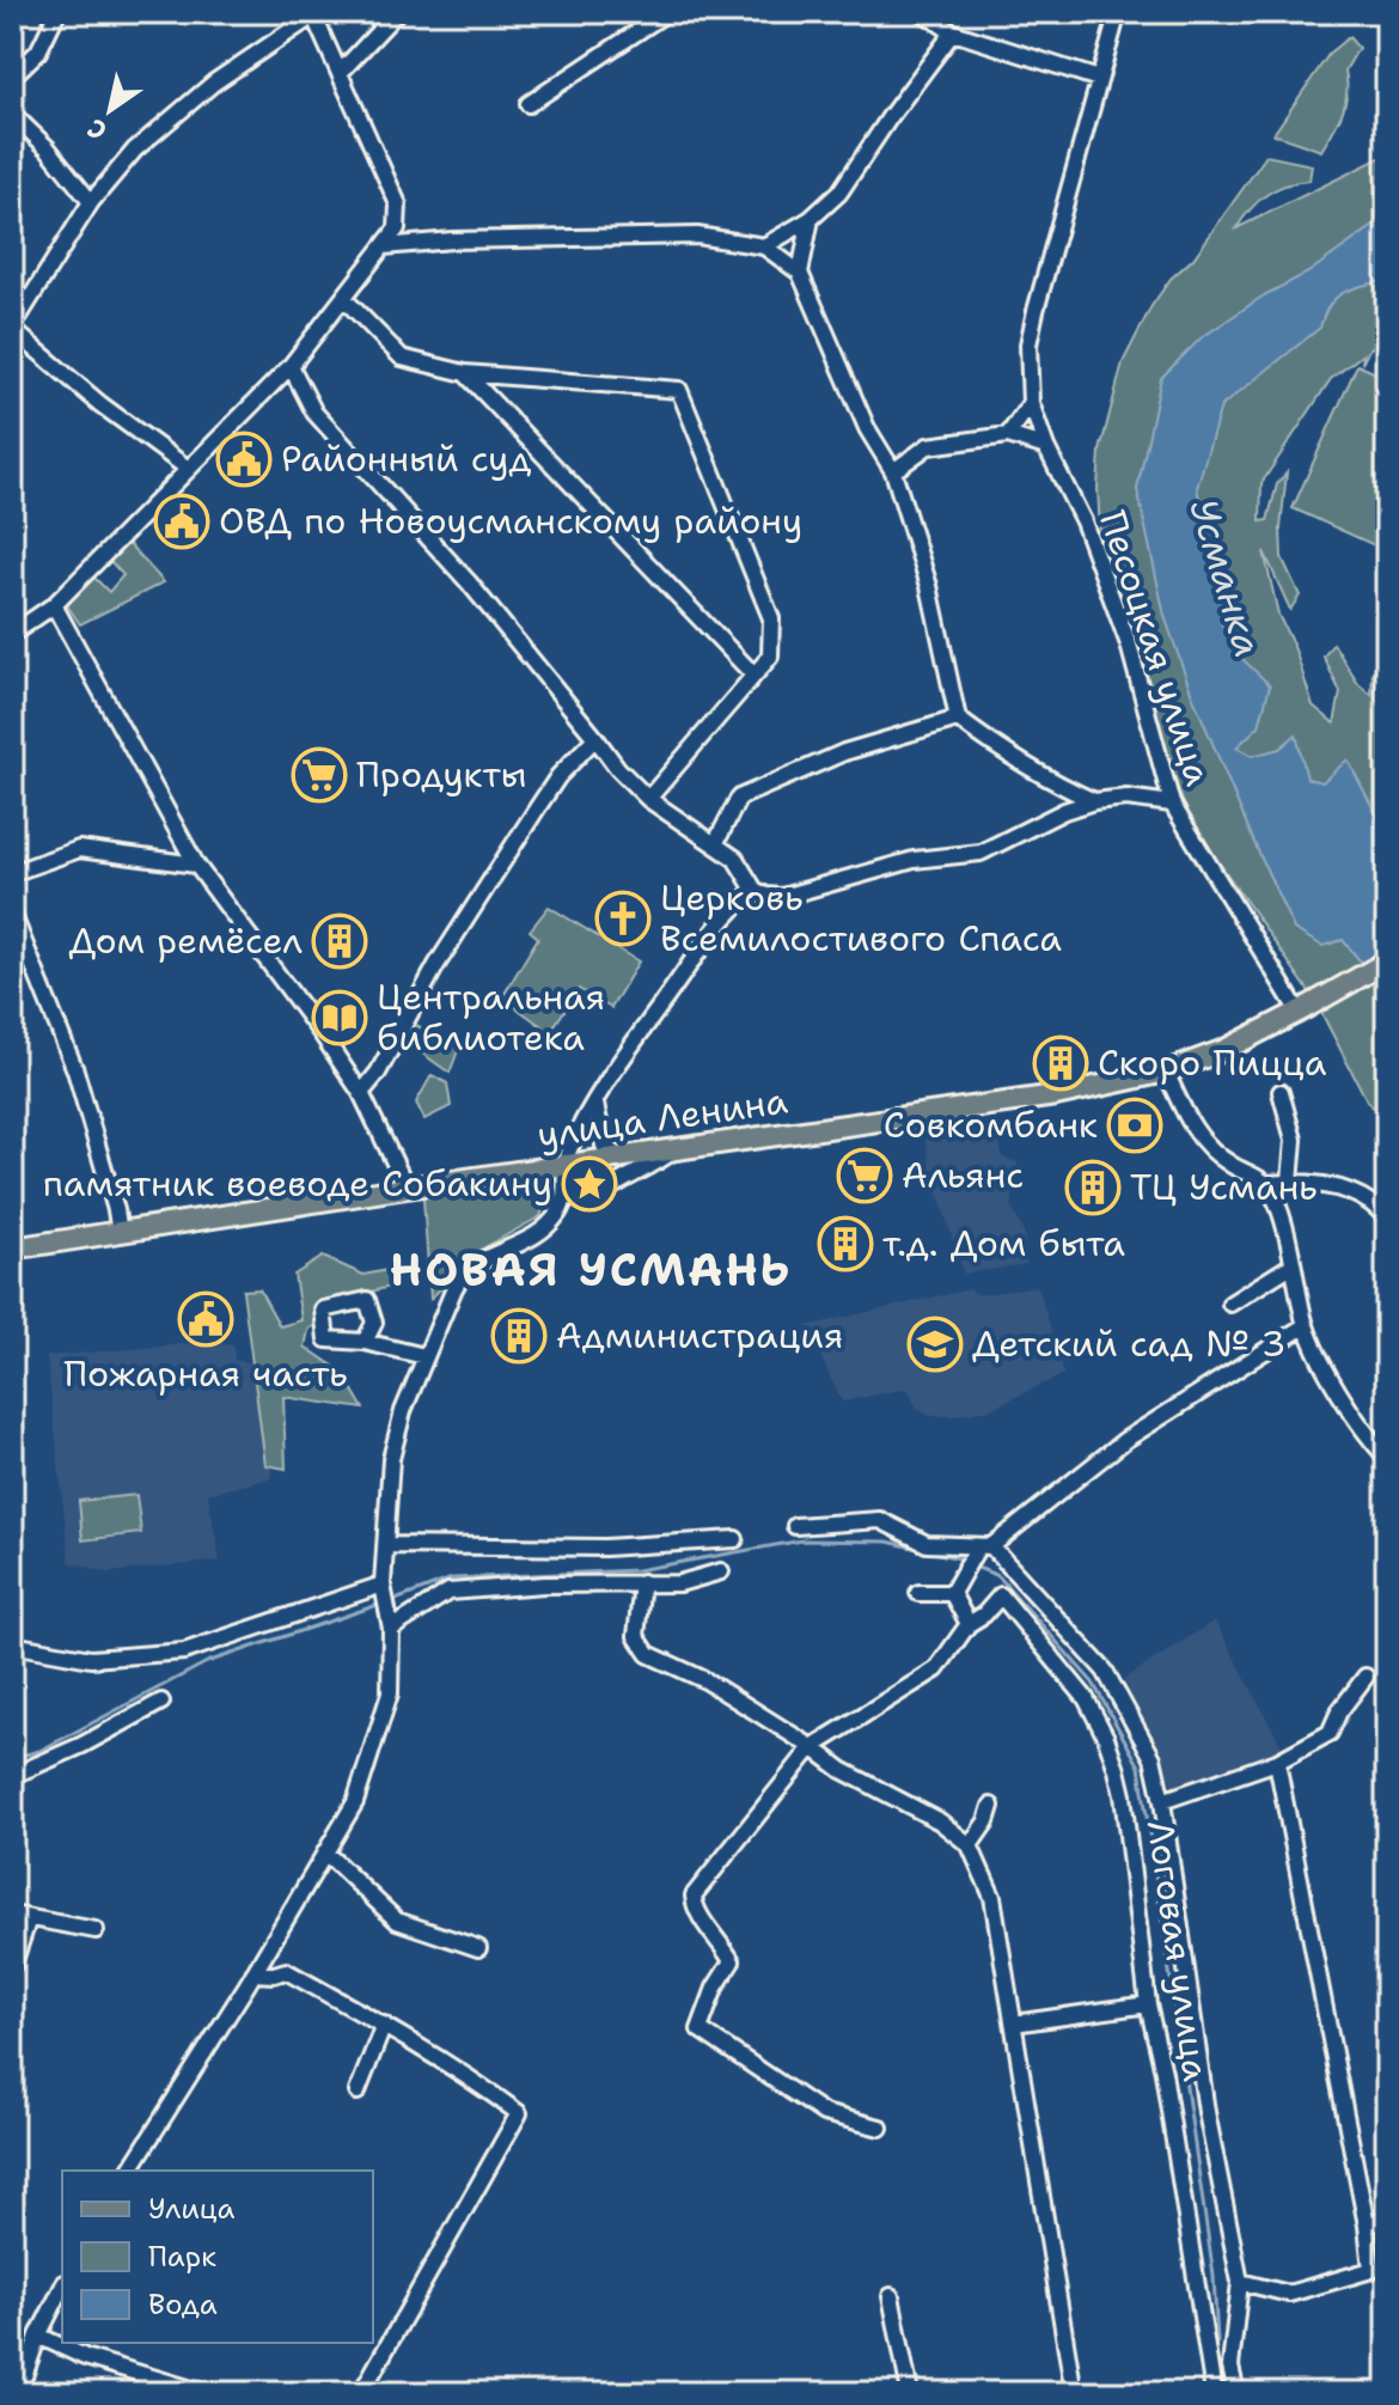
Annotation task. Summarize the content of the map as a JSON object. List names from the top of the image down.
{
  "streets": {
    "main road": ["улица Ленина"],
    "street": ["Песоцкая улица", "Логовая улица"]
  },
  "crossings": [
    ["Песоцкая улица", "улица Ленина"]
  ],
  "districts": ["НОВАЯ УСМАНЬ"],
  "water": ["Усманка"],
  "places": {
    "public building": ["Районный суд", "ОВД по Новоусманскому району", "Пожарная часть"],
    "supermarket": ["Продукты", "Альянс"],
    "church": ["Церковь Всемилостивого Спаса"],
    "building": [
      "Дом ремёсел",
      "Скоро Пицца",
      "ТЦ Усмань",
      "т.д. Дом быта",
      "Администрация"
    ],
    "library": ["Центральная библиотека"],
    "bank": ["Совкомбанк"],
    "place": ["памятник воеводе Собакину"],
    "school or university": ["Детский сад № 3"]
  },
  "legend": ["Улица", "Парк", "Вода"],
  "north": "bottom left"
}
